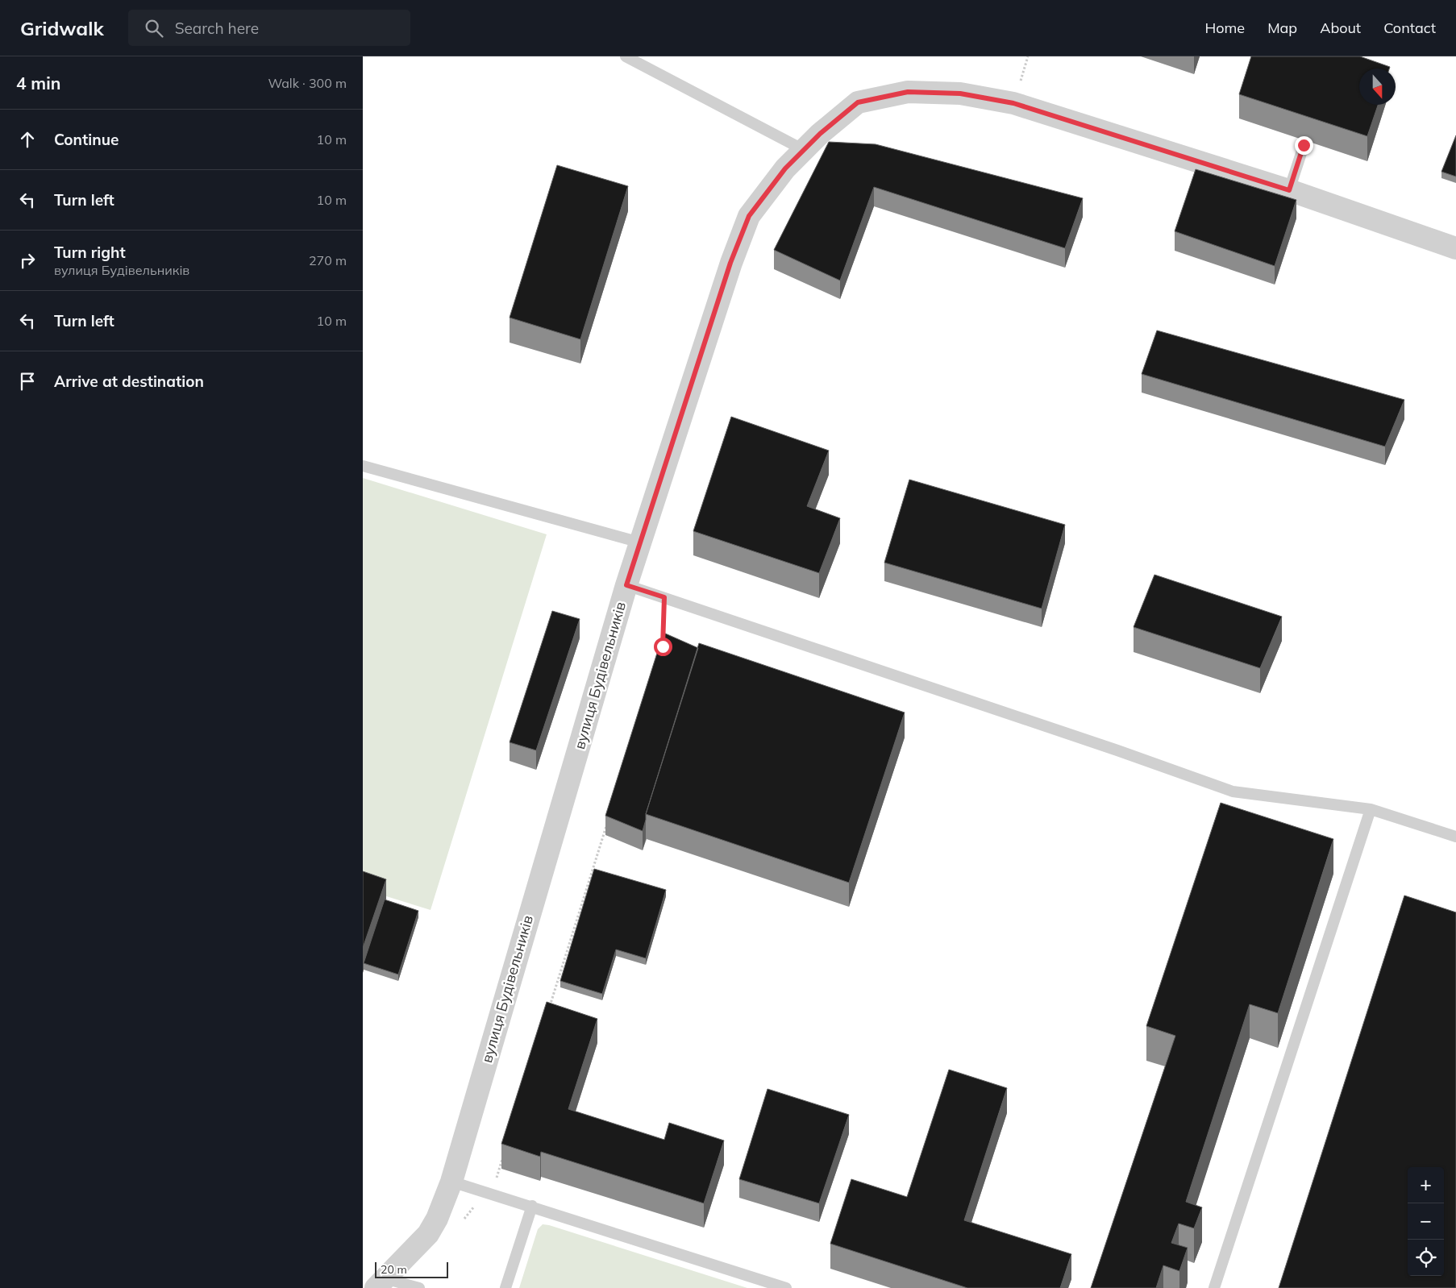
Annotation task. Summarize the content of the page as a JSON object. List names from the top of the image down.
{
  "streets": {
    "street": ["вулиця Будівельників"]
  },
  "scale_bar": "20 m",
  "north": "bottom",
  "page": {
    "header": "Gridwalk",
    "search": "Search here",
    "nav": [
      "Home",
      "Map",
      "About",
      "Contact"
    ],
    "heading": ["4 min", "Walk · 300 m"],
    "list": [
      ["Continue", "10 m"],
      ["Turn left", "10 m"],
      ["Turn right", "вулиця Будівельників", "270 m"],
      ["Turn left", "10 m"],
      "Arrive at destination"
    ],
    "map_buttons": ["+", "−"],
    "scale": "20 m"
  }
}
